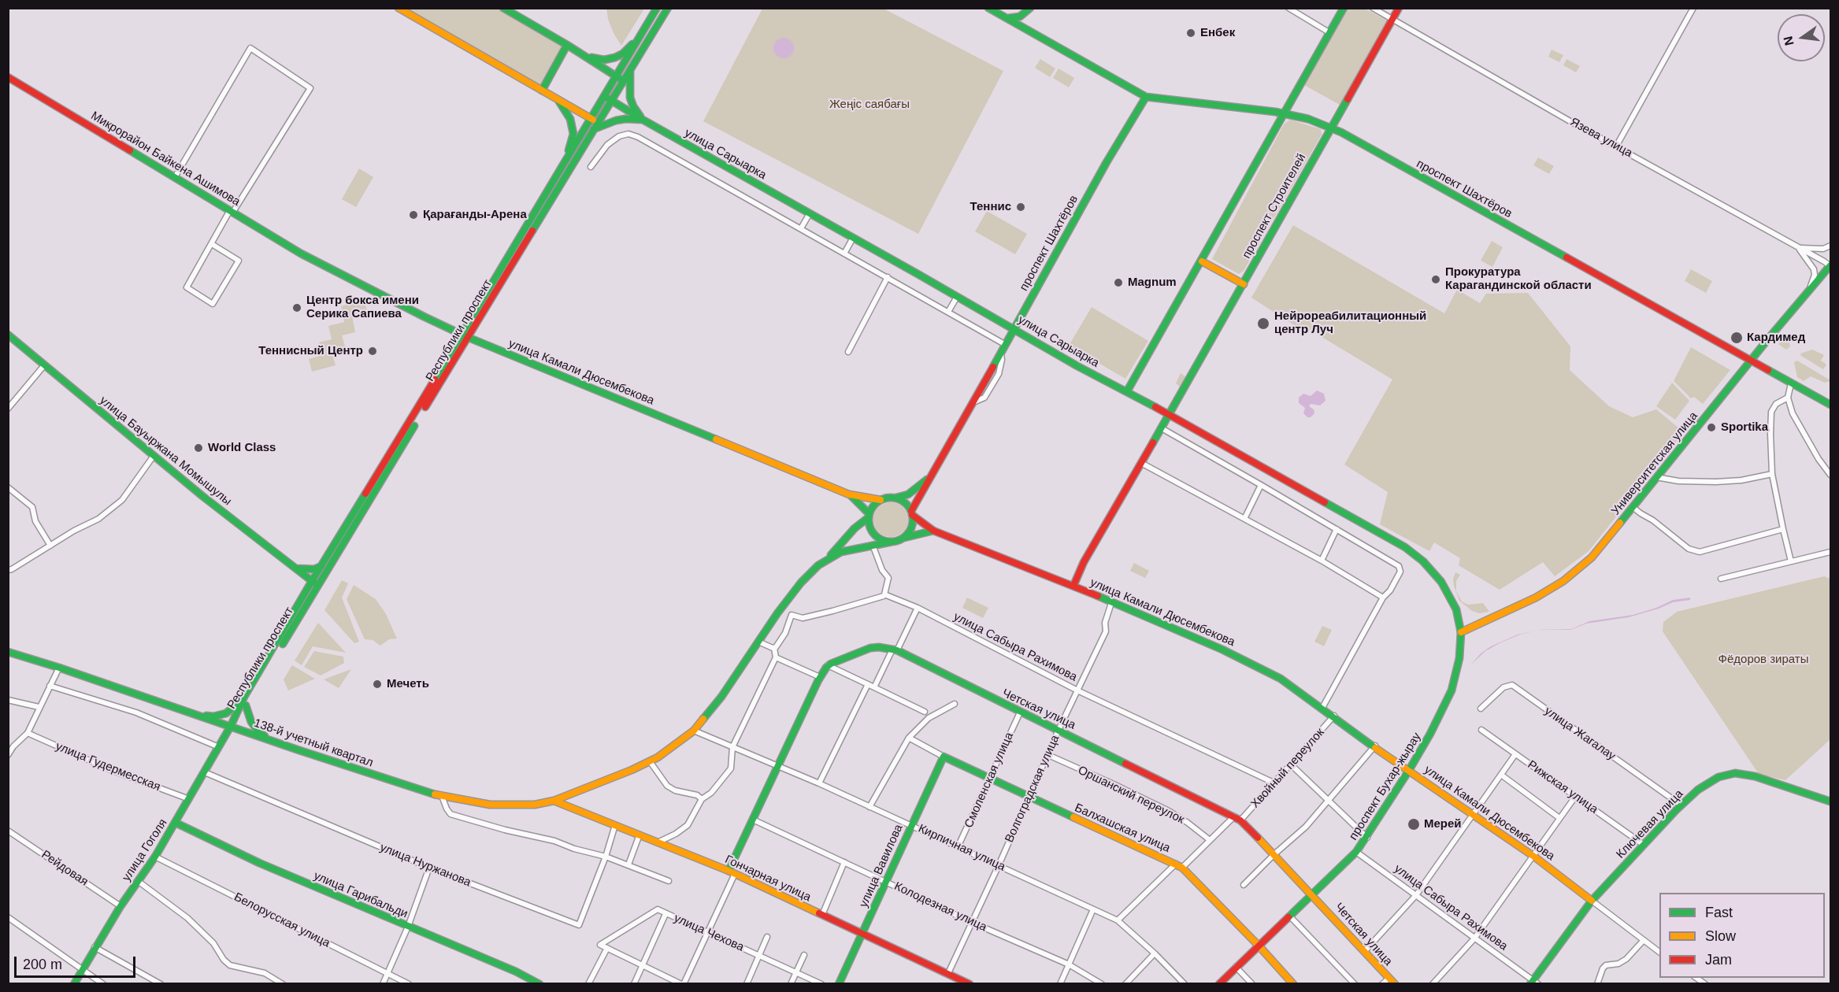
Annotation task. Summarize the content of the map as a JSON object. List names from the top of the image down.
{
  "streets": {
    "main road": [
      "улица Сарыарка",
      "Микрорайон Байкена Ашимова",
      "проспект Шахтёров",
      "проспект Строителей",
      "Республики проспект",
      "улица Камали Дюсембекова",
      "улица Бауыржана Момышулы",
      "Университетская улица",
      "Четская улица",
      "138-й учетный квартал",
      "проспект Бухар-жырау",
      "Ключевая улица",
      "Балхашская улица",
      "улица Гоголя",
      "улица Вавилова",
      "Гончарная улица",
      "улица Гарибальди"
    ],
    "street": [
      "Язева улица",
      "улица Сабыра Рахимова",
      "улица Жагалау",
      "улица Гудермесская",
      "Хвойный переулок",
      "Смоленская улица",
      "Рижская улица",
      "Волгоградская улица",
      "Оршанский переулок",
      "Кирпичная улица",
      "улица Нуржанова",
      "Рейдовая",
      "Колодезная улица",
      "Белорусская улица",
      "улица Чехова"
    ]
  },
  "crossings": [
    ["Язева улица", "проспект Строителей"],
    ["Язева улица", "Университетская улица"],
    ["улица Сарыарка", "проспект Шахтёров"],
    ["улица Сарыарка", "проспект Строителей"],
    ["улица Сарыарка", "Республики проспект"],
    ["улица Сарыарка", "улица Камали Дюсембекова"],
    ["улица Сарыарка", "Университетская улица"],
    ["улица Сарыарка", "проспект Бухар-жырау"],
    ["Микрорайон Байкена Ашимова", "улица Камали Дюсембекова"],
    ["проспект Шахтёров", "проспект Строителей"],
    ["проспект Шахтёров", "улица Камали Дюсембекова"],
    ["проспект Шахтёров", "Университетская улица"],
    ["проспект Строителей", "улица Камали Дюсембекова"],
    ["Республики проспект", "улица Камали Дюсембекова"],
    ["Республики проспект", "улица Бауыржана Момышулы"],
    ["Республики проспект", "138-й учетный квартал"],
    ["Республики проспект", "улица Гоголя"],
    ["улица Камали Дюсембекова", "Хвойный переулок"],
    ["улица Камали Дюсембекова", "проспект Бухар-жырау"],
    ["улица Камали Дюсембекова", "Волгоградская улица"],
    ["улица Камали Дюсембекова", "Ключевая улица"],
    ["Университетская улица", "проспект Бухар-жырау"],
    ["улица Сабыра Рахимова", "Хвойный переулок"],
    ["улица Сабыра Рахимова", "проспект Бухар-жырау"],
    ["улица Сабыра Рахимова", "Волгоградская улица"],
    ["улица Сабыра Рахимова", "Ключевая улица"],
    ["Четская улица", "Хвойный переулок"],
    ["Четская улица", "Смоленская улица"],
    ["Четская улица", "проспект Бухар-жырау"],
    ["Четская улица", "Волгоградская улица"],
    ["улица Жагалау", "Ключевая улица"],
    ["138-й учетный квартал", "улица Гоголя"],
    ["138-й учетный квартал", "Гончарная улица"],
    ["улица Гудермесская", "улица Гоголя"],
    ["Хвойный переулок", "Оршанский переулок"],
    ["Хвойный переулок", "Балхашская улица"],
    ["Хвойный переулок", "Кирпичная улица"],
    ["Смоленская улица", "Балхашская улица"],
    ["Смоленская улица", "Кирпичная улица"],
    ["проспект Бухар-жырау", "Балхашская улица"],
    ["Рижская улица", "Ключевая улица"],
    ["Волгоградская улица", "Оршанский переулок"],
    ["Волгоградская улица", "Балхашская улица"],
    ["Волгоградская улица", "Кирпичная улица"],
    ["Волгоградская улица", "Гончарная улица"],
    ["Волгоградская улица", "Колодезная улица"],
    ["Балхашская улица", "улица Вавилова"],
    ["Кирпичная улица", "улица Вавилова"],
    ["улица Гоголя", "улица Нуржанова"],
    ["улица Гоголя", "Рейдовая"],
    ["улица Гоголя", "улица Гарибальди"],
    ["улица Гоголя", "Белорусская улица"],
    ["улица Нуржанова", "Гончарная улица"],
    ["улица Вавилова", "Гончарная улица"],
    ["улица Вавилова", "Колодезная улица"]
  ],
  "parks": ["Жеңіс саябағы", "Фёдоров зираты"],
  "places": [
    "Енбек",
    "Теннис",
    "Қарағанды-Арена",
    "Прокуратура Карагандинской области",
    "Magnum",
    "Центр бокса имени Серика Сапиева",
    "Нейрореабилитационный центр Луч",
    "Кардимед",
    "Теннисный Центр",
    "Sportika",
    "World Class",
    "Мечеть",
    "Мерей"
  ],
  "legend": ["Fast", "Slow", "Jam"],
  "scale_bar": "200 m",
  "north": "left"
}
